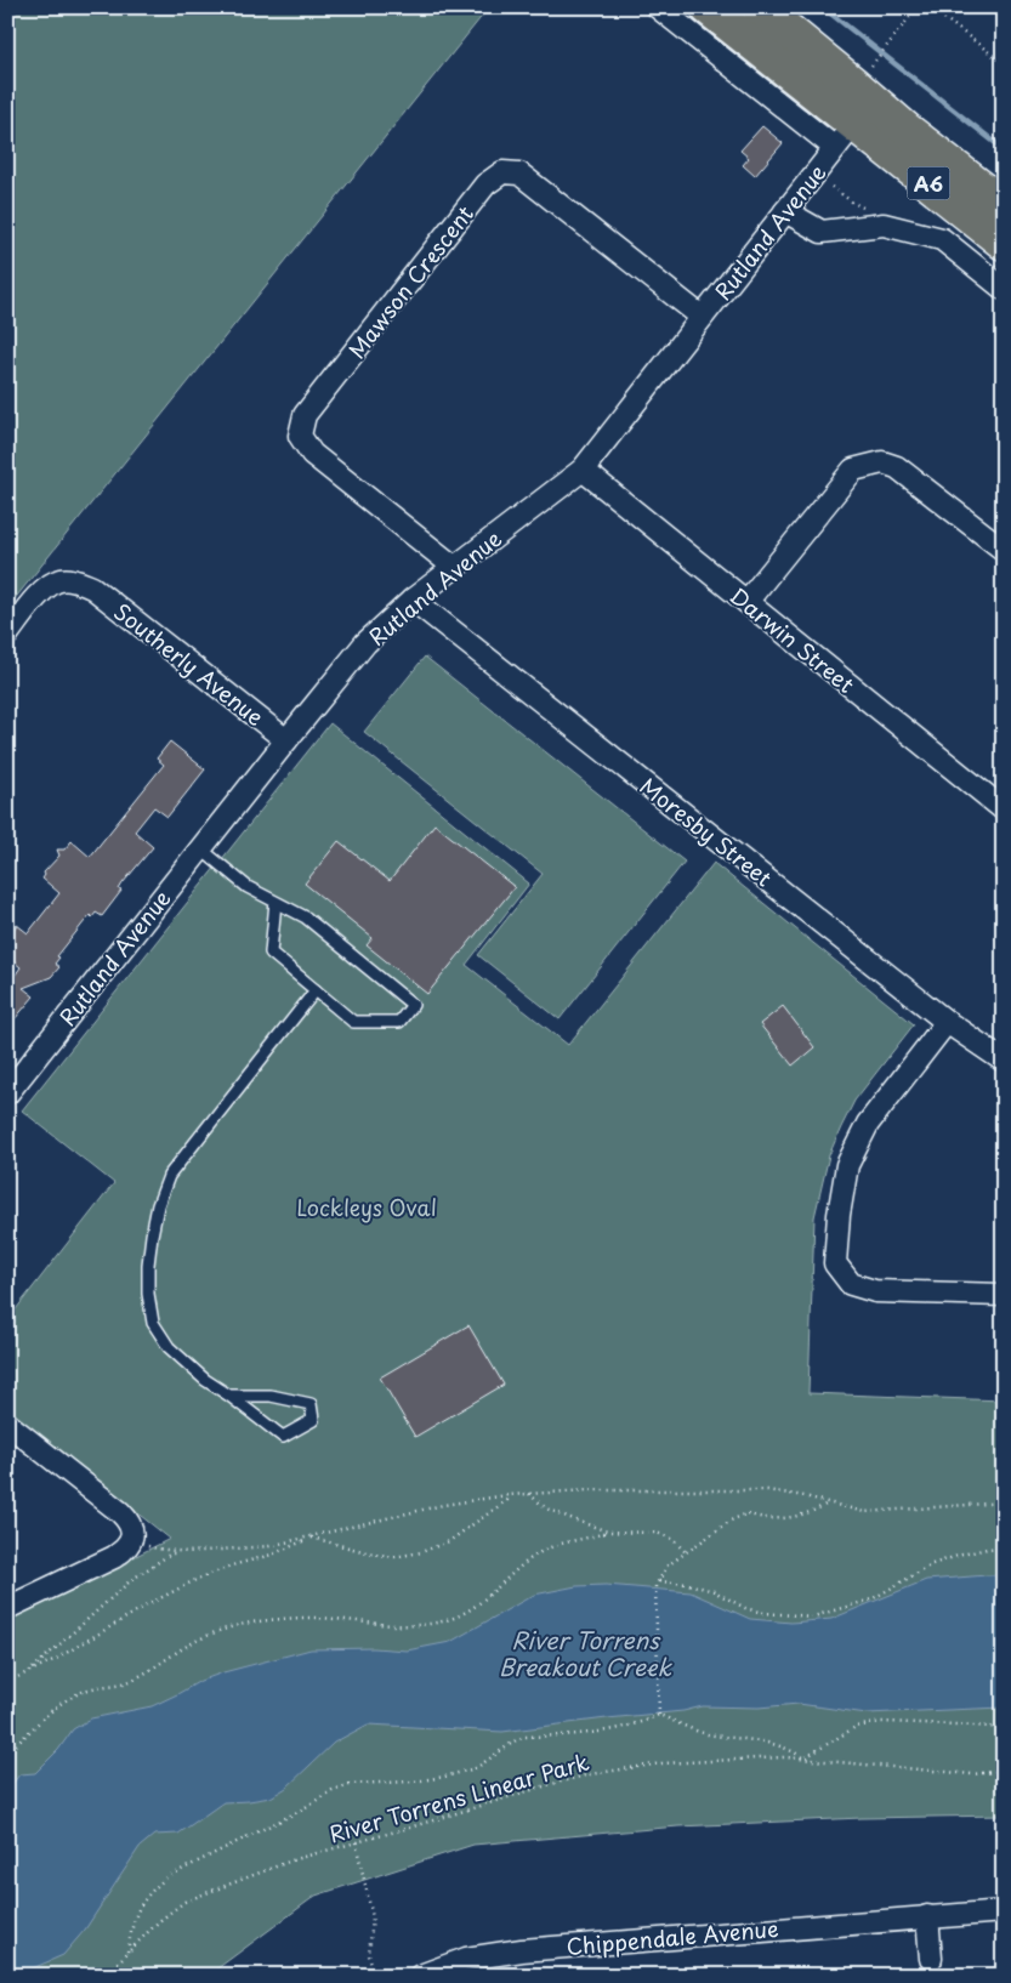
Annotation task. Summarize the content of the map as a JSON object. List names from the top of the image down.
{
  "streets": {
    "main road": ["A6"],
    "street": [
      "Rutland Avenue",
      "Mawson Crescent",
      "Darwin Street",
      "Southerly Avenue",
      "Moresby Street",
      "Chippendale Avenue"
    ],
    "path": ["River Torrens Linear Park"]
  },
  "crossings": [
    ["A6", "Rutland Avenue"],
    ["Rutland Avenue", "Mawson Crescent"],
    ["Rutland Avenue", "Darwin Street"],
    ["Rutland Avenue", "Southerly Avenue"],
    ["Rutland Avenue", "Moresby Street"]
  ],
  "water": ["River Torrens Breakout Creek"],
  "parks": ["Lockleys Oval"]
}
